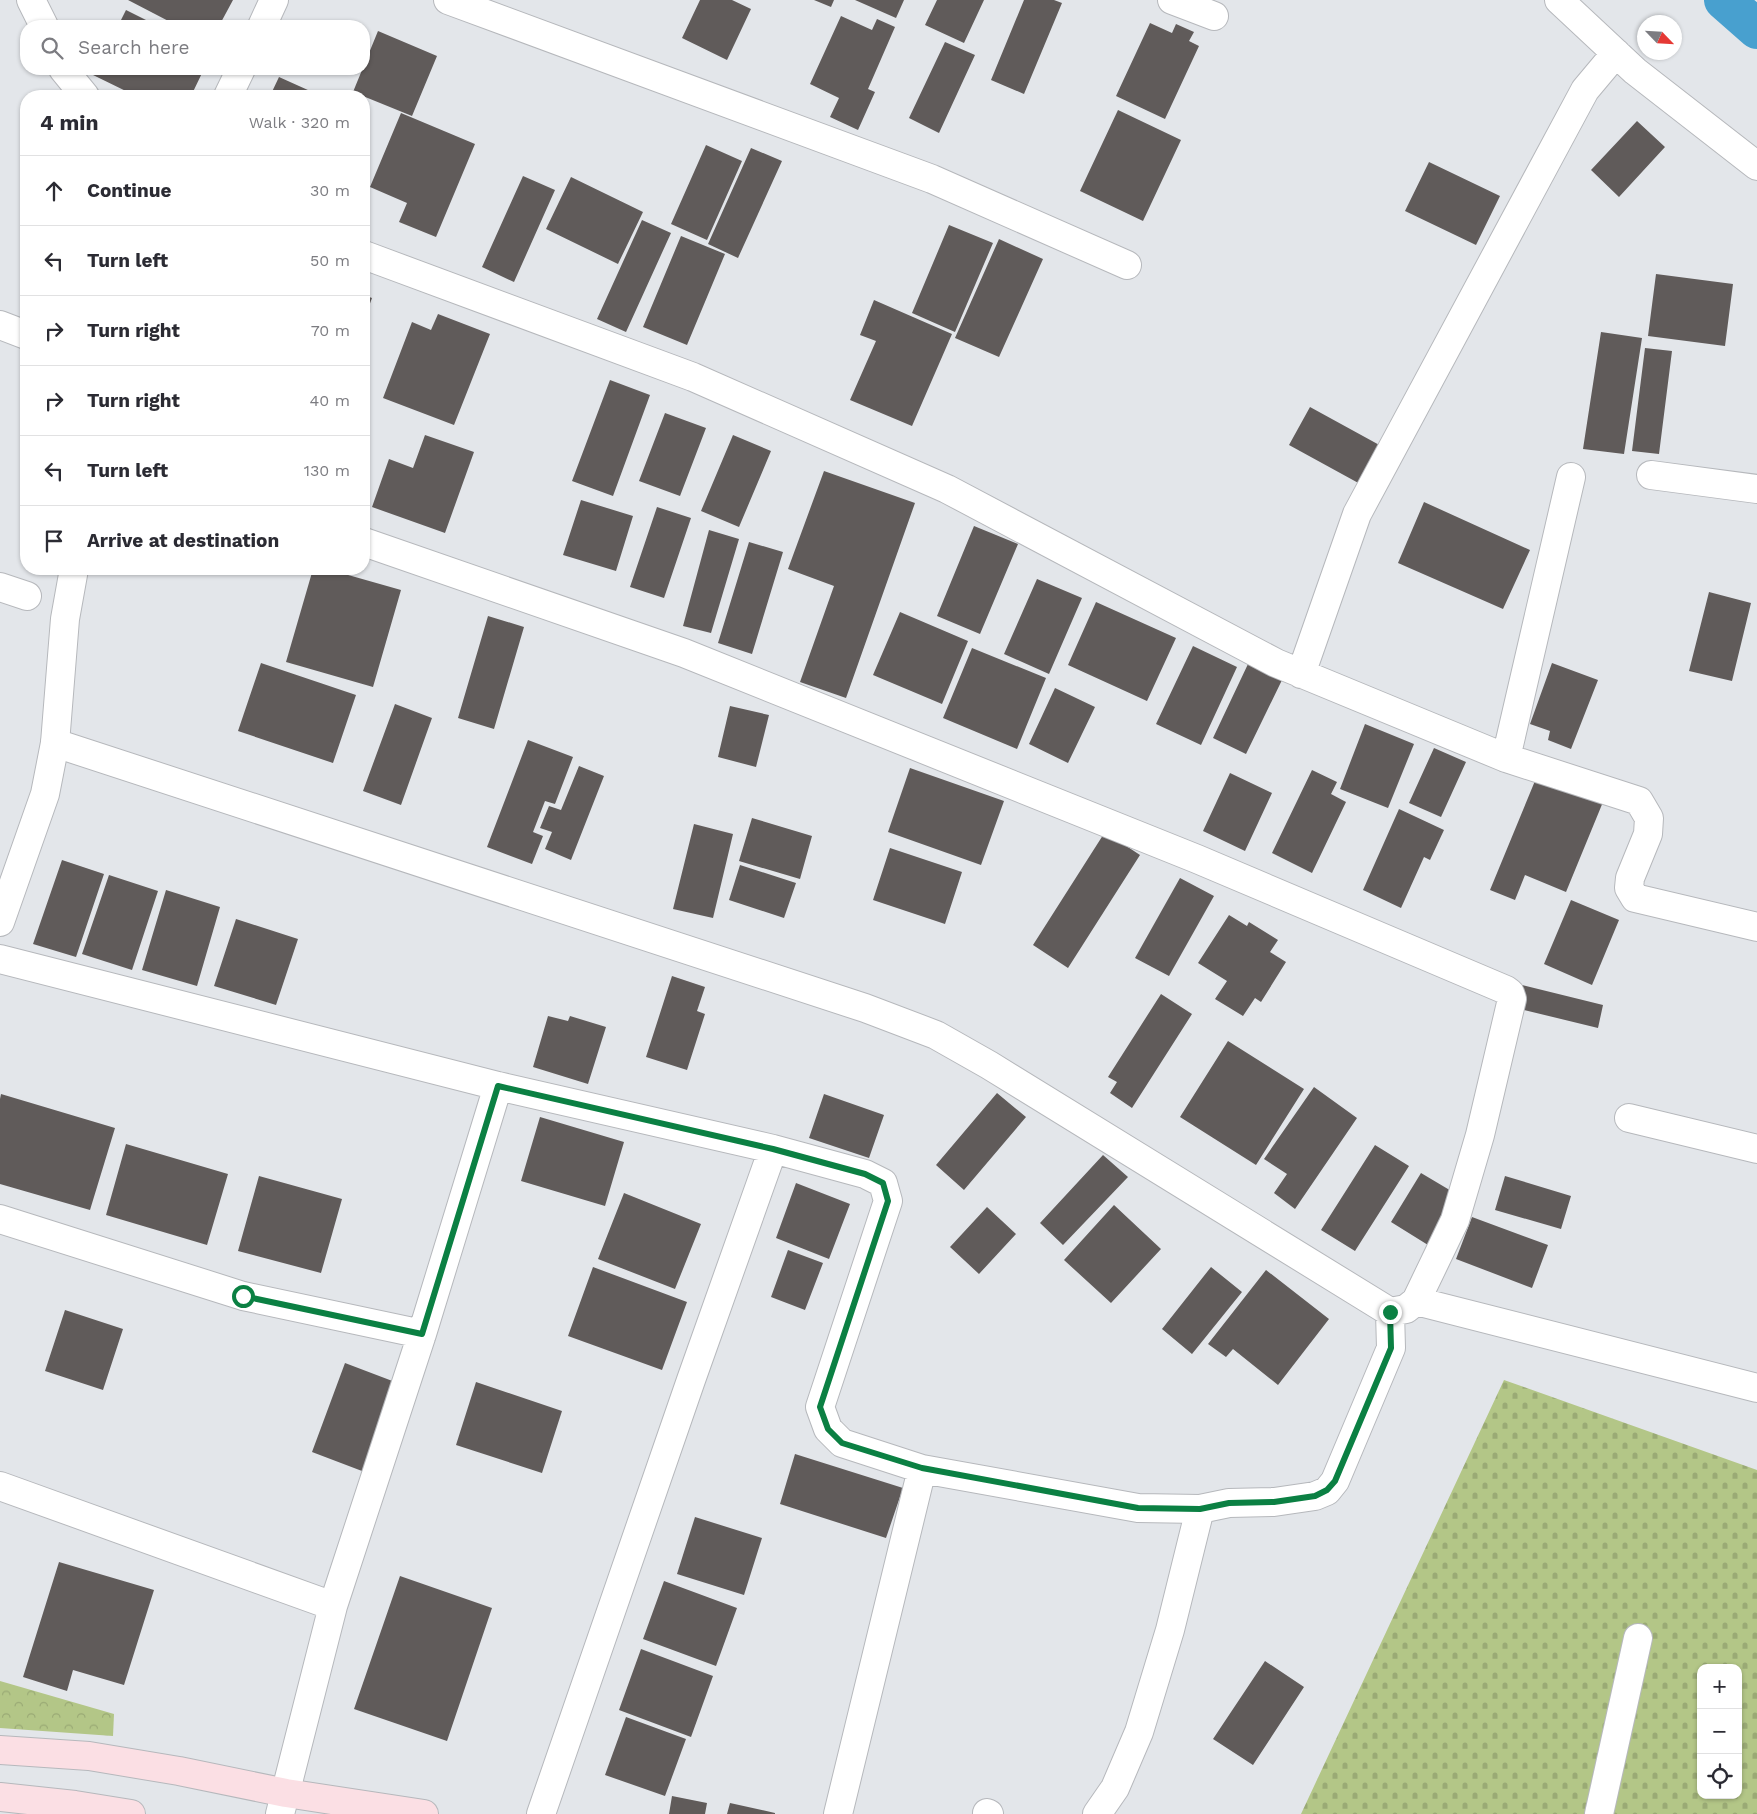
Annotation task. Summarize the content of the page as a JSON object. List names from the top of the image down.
{
  "north": "bottom right",
  "page": {
    "search": "Search here",
    "heading": ["4 min", "Walk · 320 m"],
    "list": [
      ["Continue", "30 m"],
      ["Turn left", "50 m"],
      ["Turn right", "70 m"],
      ["Turn right", "40 m"],
      ["Turn left", "130 m"],
      "Arrive at destination"
    ],
    "map_buttons": ["+", "−"]
  }
}
